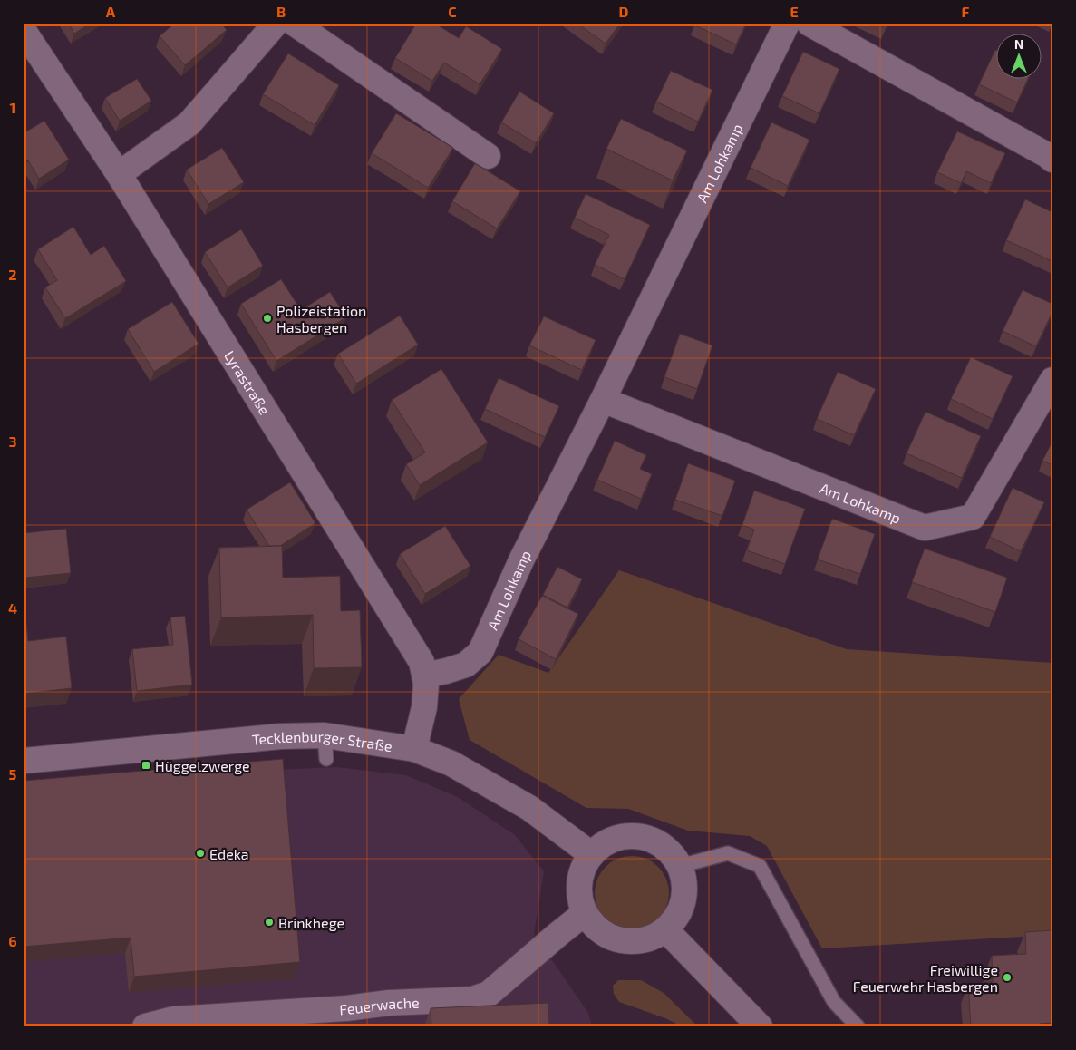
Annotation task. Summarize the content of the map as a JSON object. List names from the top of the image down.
{
  "streets": {
    "street": [
      "Am Lohkamp",
      "Lyrastraße",
      "Tecklenburger Straße",
      "Feuerwache"
    ]
  },
  "crossings": [
    ["Am Lohkamp", "Lyrastraße"],
    ["Lyrastraße", "Tecklenburger Straße"],
    ["Tecklenburger Straße", "Feuerwache"]
  ],
  "places": {
    "other": [
      "Polizeistation Hasbergen",
      "Edeka",
      "Brinkhege",
      "Freiwillige Feuerwehr Hasbergen"
    ],
    "transit": ["Hüggelzwerge"]
  },
  "north": "top",
  "grid": {
    "columns": [
      "A",
      "B",
      "C",
      "D",
      "E",
      "F"
    ],
    "rows": [
      "1",
      "2",
      "3",
      "4",
      "5",
      "6"
    ]
  }
}
